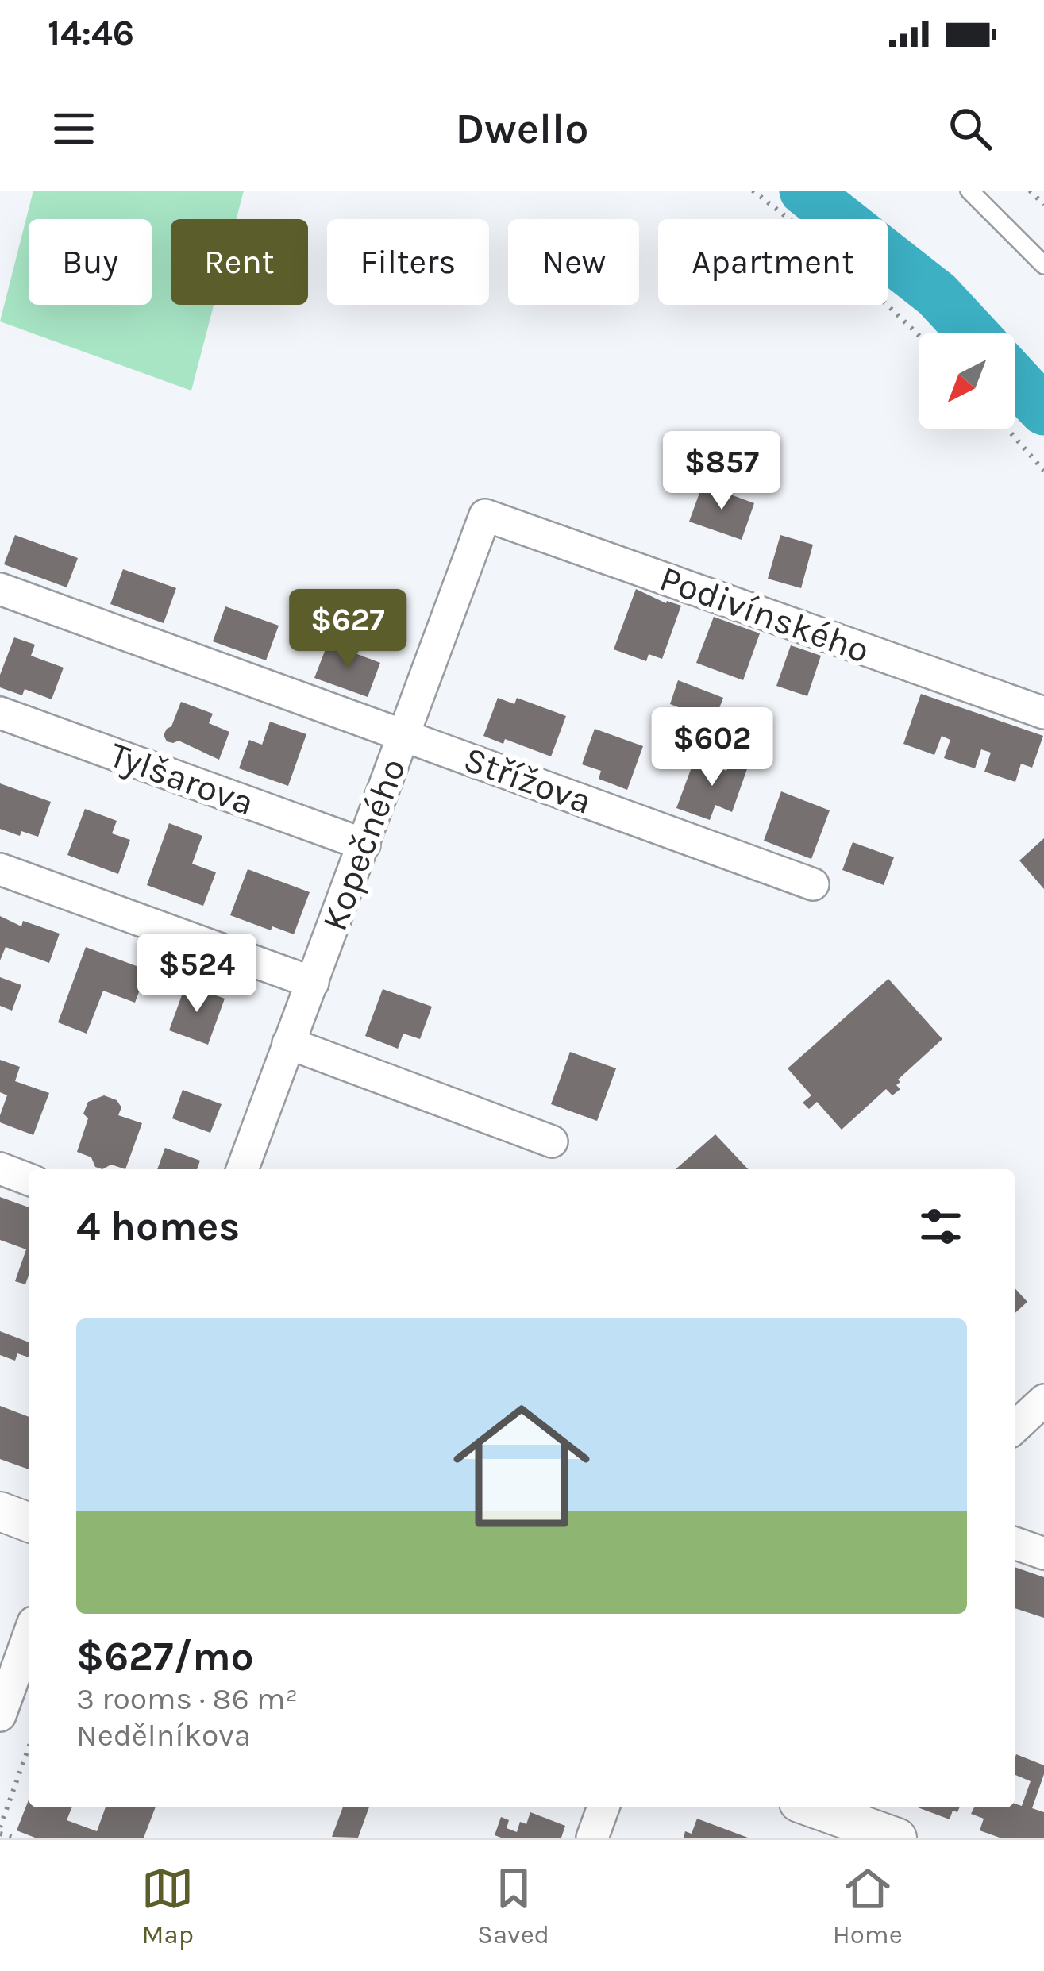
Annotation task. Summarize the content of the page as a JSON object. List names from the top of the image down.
{
  "streets": {
    "street": [
      "Podivínského",
      "Tylšarova",
      "Střížova",
      "Kopečného"
    ]
  },
  "crossings": [
    ["Podivínského", "Kopečného"],
    ["Tylšarova", "Kopečného"],
    ["Střížova", "Kopečného"]
  ],
  "north": "bottom left",
  "page": {
    "status": "14:46",
    "header": "Dwello",
    "chip": [
      "Buy",
      "Rent",
      "Filters",
      "New",
      "Apartment"
    ],
    "price": [
      "$857",
      "$627",
      "$602",
      "$524"
    ],
    "heading": "4 homes",
    "list": [
      {
        "name": "$627/mo",
        "note": "3 rooms · 86 m² · Nedělníkova"
      }
    ],
    "tabs": ["Map", "Saved", "Home"]
  }
}
